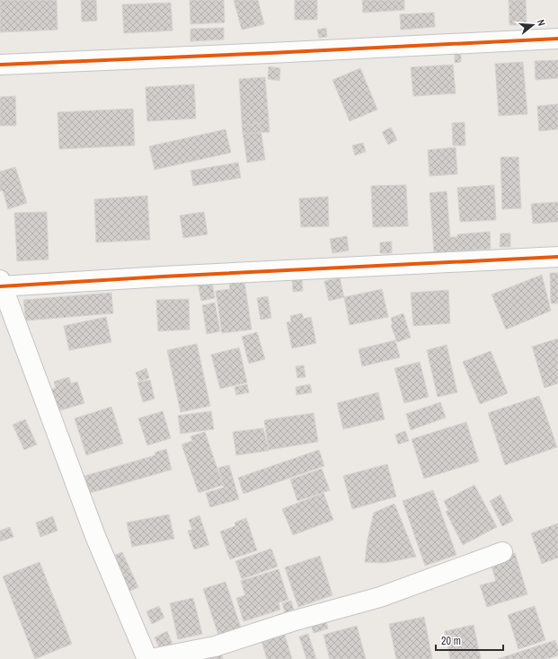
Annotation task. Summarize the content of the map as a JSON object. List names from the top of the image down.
{
  "scale_bar": "20 m",
  "north": "right"
}
